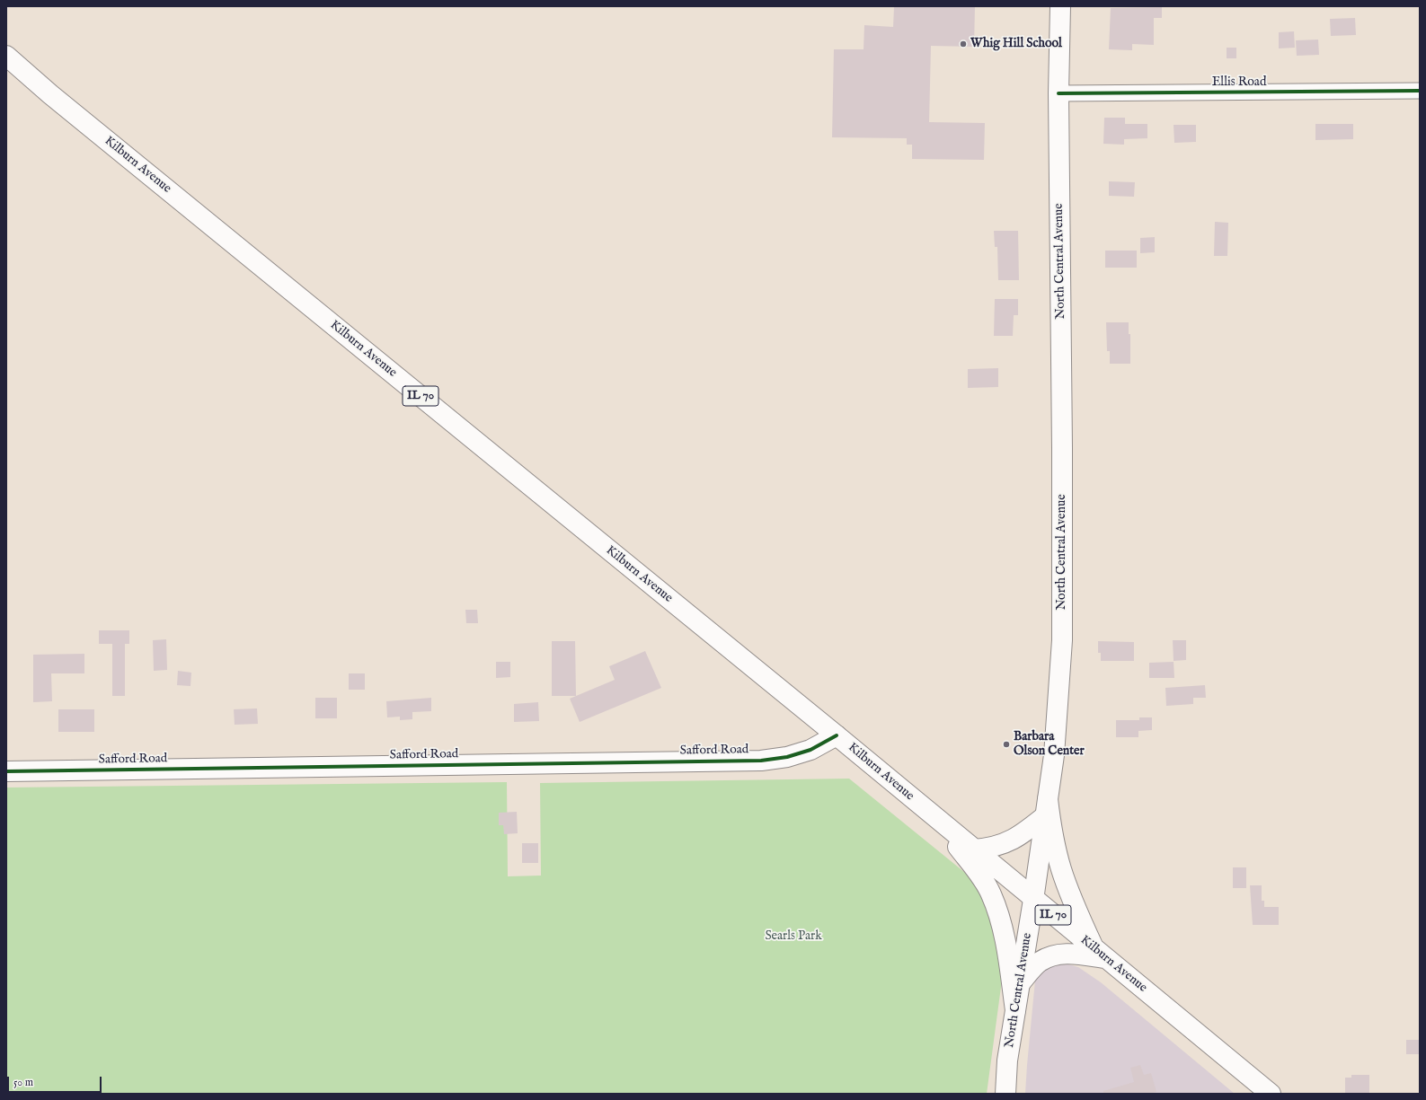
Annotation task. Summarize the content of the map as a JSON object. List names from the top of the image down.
{
  "streets": {
    "main road": [
      "Kilburn Avenue",
      "North Central Avenue",
      "IL 70",
      "Safford Road"
    ],
    "street": ["Ellis Road"]
  },
  "crossings": [
    ["Ellis Road", "North Central Avenue"],
    ["Kilburn Avenue", "North Central Avenue"],
    ["Kilburn Avenue", "Safford Road"]
  ],
  "parks": ["Searls Park"],
  "places": ["Whig Hill School", "Barbara Olson Center"],
  "scale_bar": "50 m"
}
